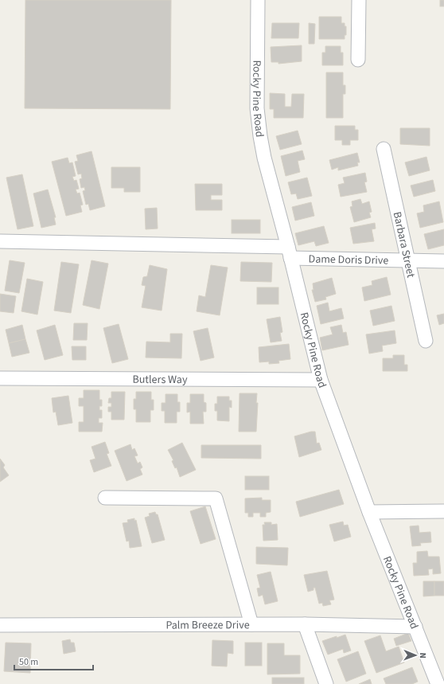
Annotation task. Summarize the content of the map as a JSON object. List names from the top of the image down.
{
  "streets": {
    "street": [
      "Rocky Pine Road",
      "Barbara Street",
      "Dame Doris Drive",
      "Butlers Way",
      "Palm Breeze Drive"
    ]
  },
  "crossings": [
    ["Rocky Pine Road", "Dame Doris Drive"],
    ["Rocky Pine Road", "Butlers Way"],
    ["Rocky Pine Road", "Palm Breeze Drive"],
    ["Barbara Street", "Dame Doris Drive"]
  ],
  "scale_bar": "50 m",
  "north": "right"
}
